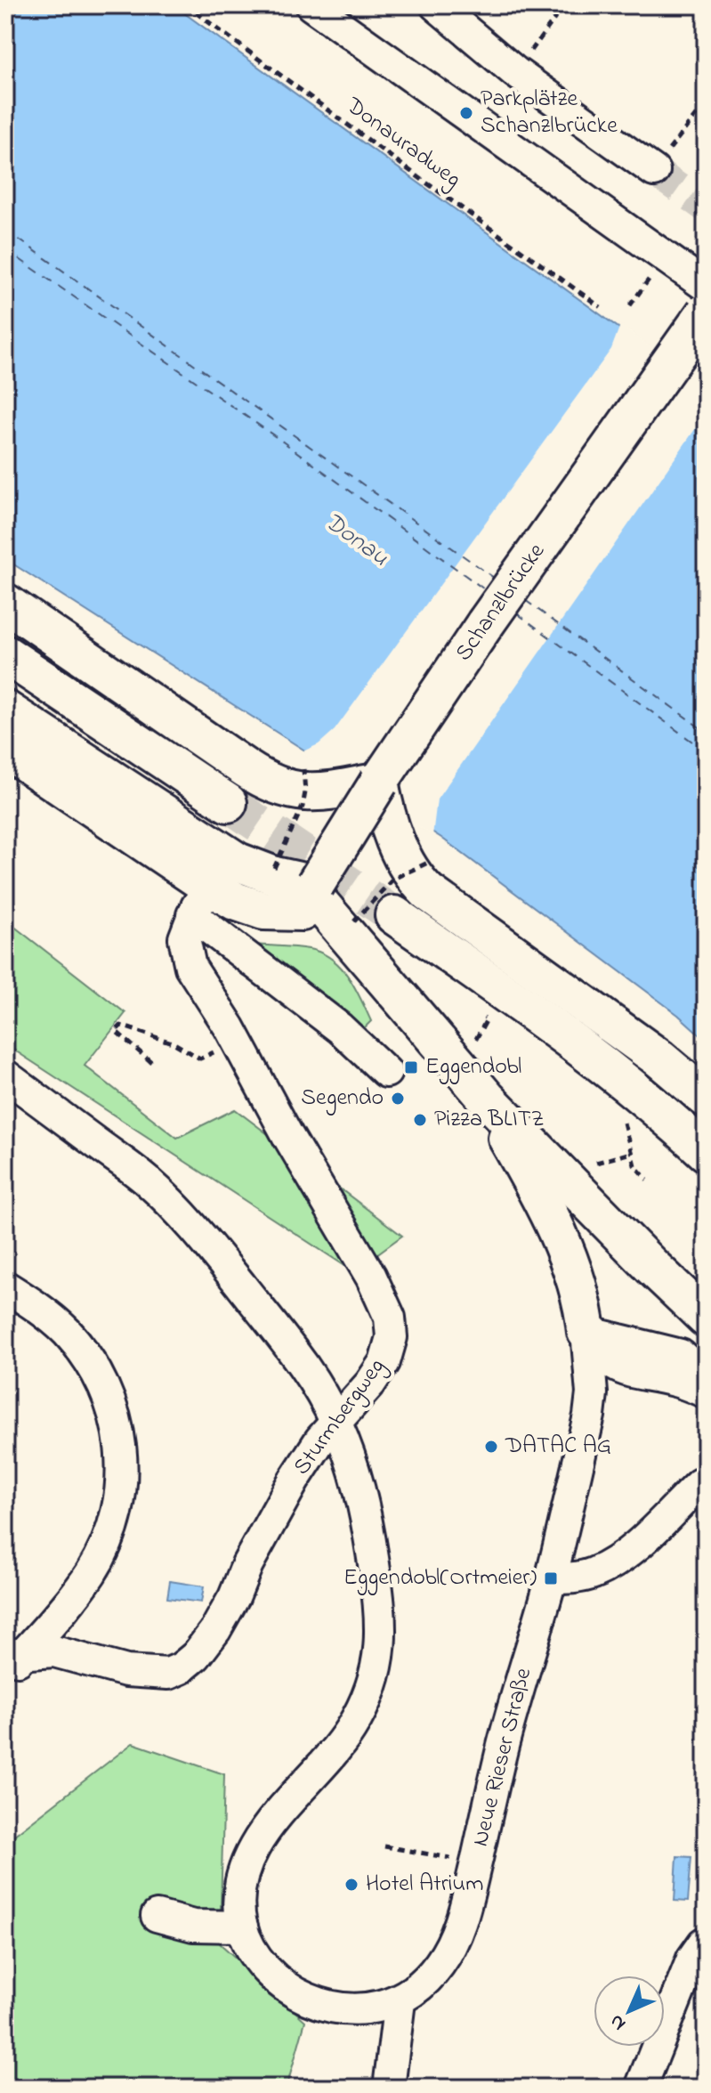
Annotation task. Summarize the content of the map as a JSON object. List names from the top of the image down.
{
  "streets": {
    "main road": ["Schanzlbrücke"],
    "street": ["Sturmbergweg", "Neue Rieser Straße"],
    "path": ["Donauradweg"]
  },
  "water": ["Donau"],
  "places": {
    "other": [
      "Parkplätze Schanzlbrücke",
      "Segendo",
      "Pizza BLITZ",
      "DATAC AG",
      "Hotel Atrium"
    ],
    "transit": ["Eggendobl", "Eggendobl(Ortmeier)"]
  },
  "north": "bottom left"
}
